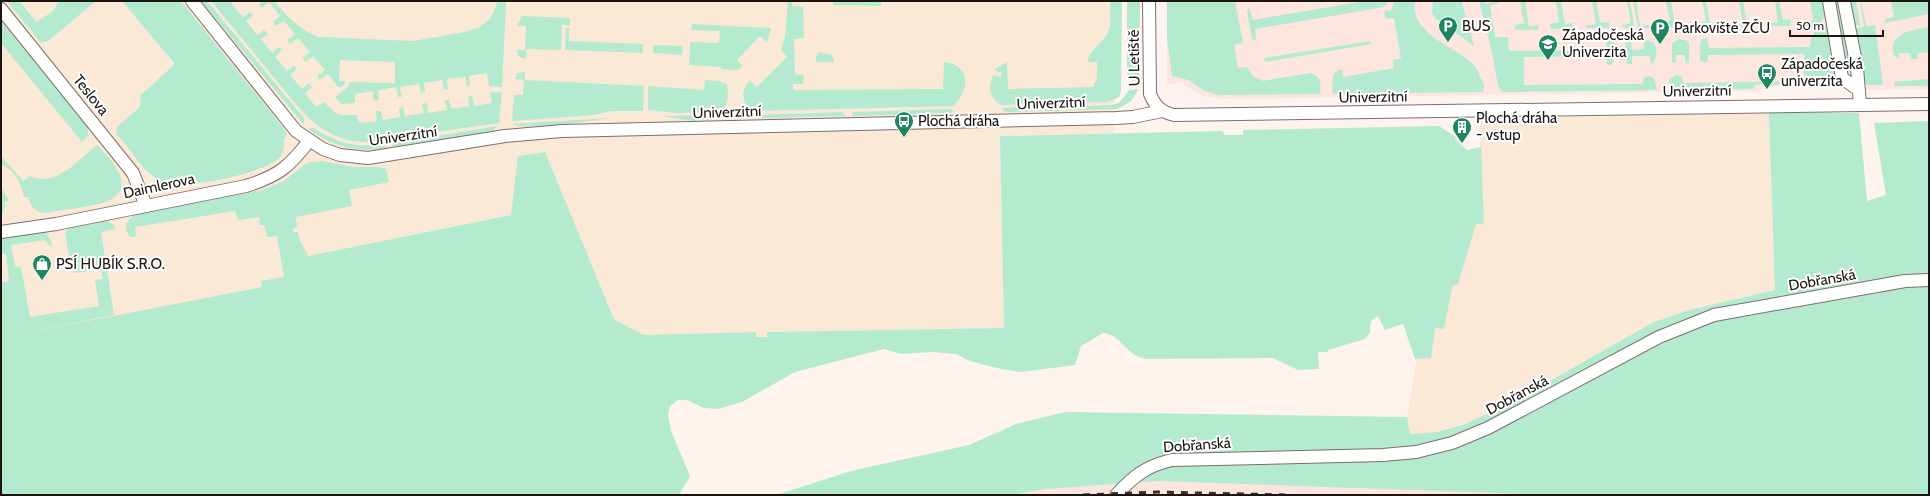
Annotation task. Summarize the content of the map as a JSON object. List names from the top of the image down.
{
  "streets": {
    "street": [
      "U Letiště",
      "Univerzitní",
      "Teslova",
      "Daimlerova",
      "Dobřanská"
    ]
  },
  "crossings": [
    ["U Letiště", "Univerzitní"],
    ["Univerzitní", "Daimlerova"],
    ["Teslova", "Daimlerova"]
  ],
  "places": {
    "parking": ["BUS", "Parkoviště ZČU"],
    "school or university": ["Západočeská Univerzita"],
    "bus stop": ["Západočeská univerzita", "Plochá dráha"],
    "building": ["Plochá dráha - vstup"],
    "shop": ["PSÍ HUBÍK S.R.O."]
  },
  "scale_bar": "50 m"
}
